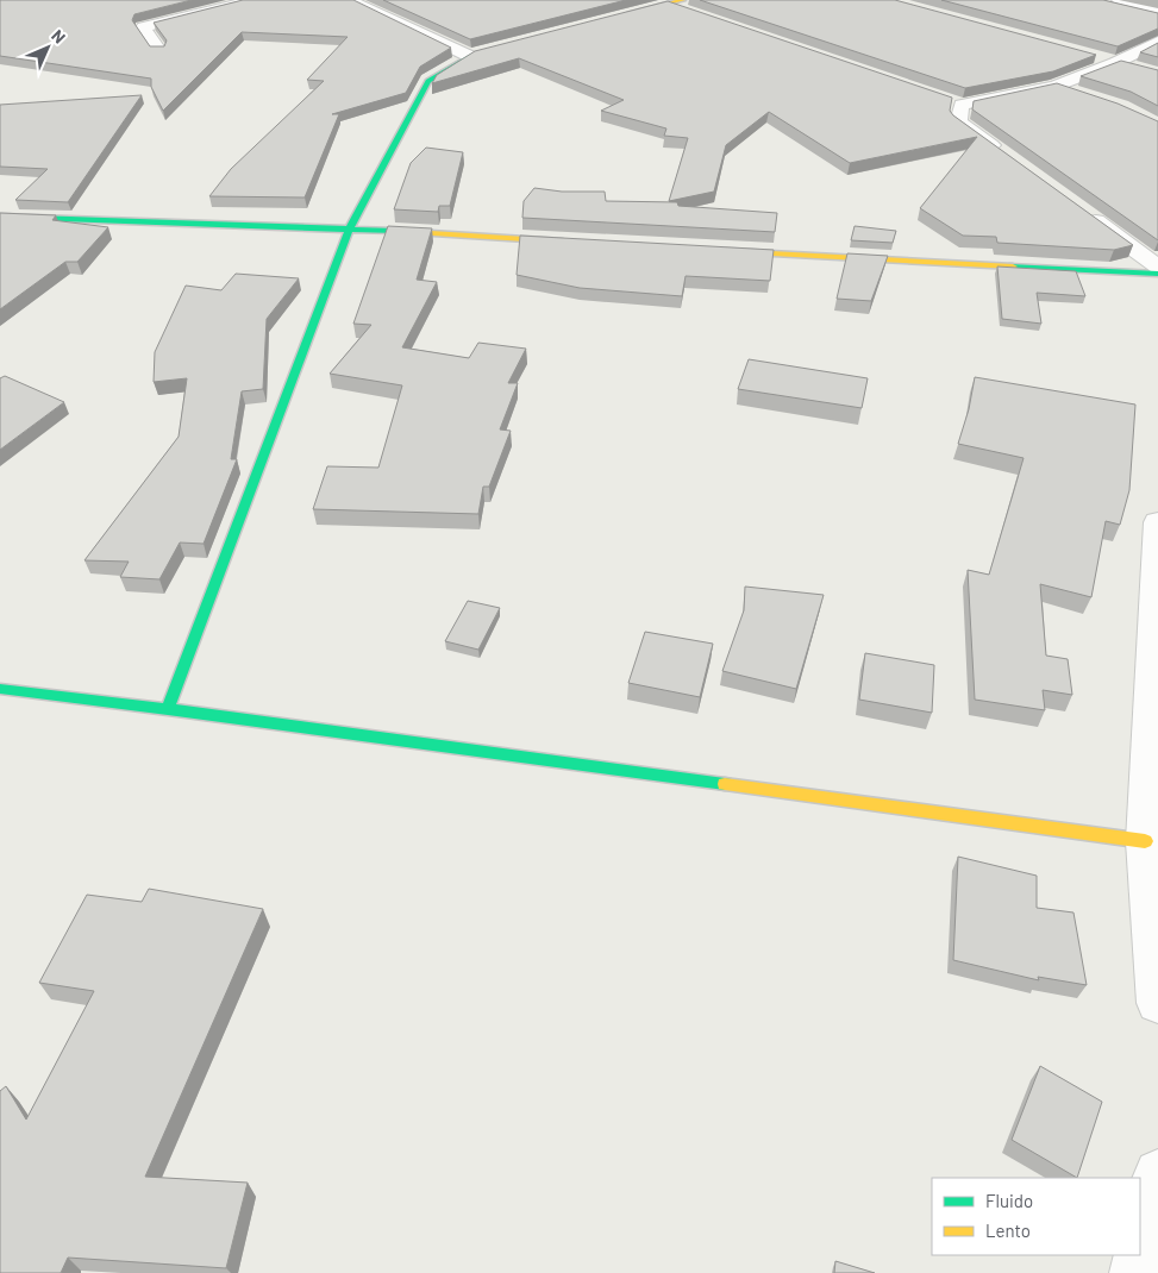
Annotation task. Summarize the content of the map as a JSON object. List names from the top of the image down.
{
  "legend": ["Fluido", "Lento"],
  "north": "top right"
}
